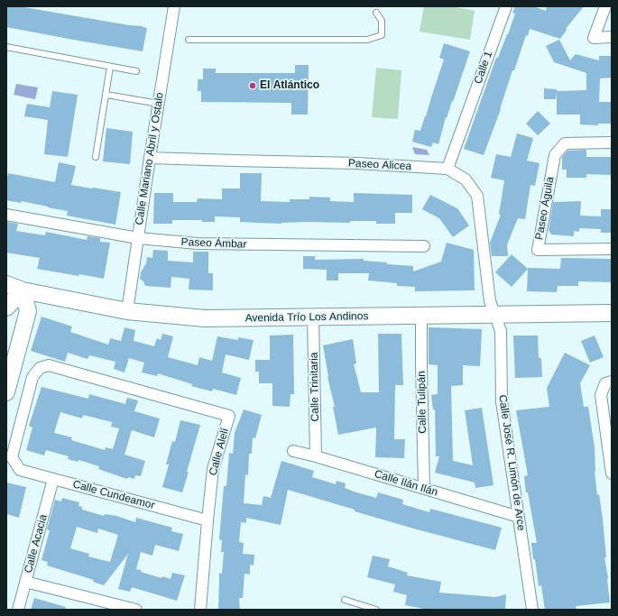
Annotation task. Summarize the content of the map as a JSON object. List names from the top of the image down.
{
  "streets": {
    "street": [
      "Calle 1",
      "Calle Mariano Abril y Ostalo",
      "Paseo Alicea",
      "Paseo Águila",
      "Paseo Ámbar",
      "Avenida Trío Los Andinos",
      "Calle Trinitaria",
      "Calle Tulipán",
      "Calle Alelí",
      "Calle José R. Limón de Arce",
      "Calle Ilán Ilán",
      "Calle Cundeamor",
      "Calle Acacia"
    ]
  },
  "crossings": [
    ["Calle 1", "Paseo Alicea"],
    ["Calle Mariano Abril y Ostalo", "Paseo Alicea"],
    ["Calle Mariano Abril y Ostalo", "Paseo Ámbar"],
    ["Calle Mariano Abril y Ostalo", "Avenida Trío Los Andinos"],
    ["Paseo Alicea", "Avenida Trío Los Andinos"],
    ["Paseo Alicea", "Calle José R. Limón de Arce"],
    ["Avenida Trío Los Andinos", "Calle Trinitaria"],
    ["Avenida Trío Los Andinos", "Calle Tulipán"],
    ["Avenida Trío Los Andinos", "Calle José R. Limón de Arce"],
    ["Calle Trinitaria", "Calle Ilán Ilán"],
    ["Calle Tulipán", "Calle Ilán Ilán"],
    ["Calle Alelí", "Calle Cundeamor"],
    ["Calle José R. Limón de Arce", "Calle Ilán Ilán"],
    ["Calle Cundeamor", "Calle Acacia"]
  ],
  "places": ["El Atlántico"]
}
